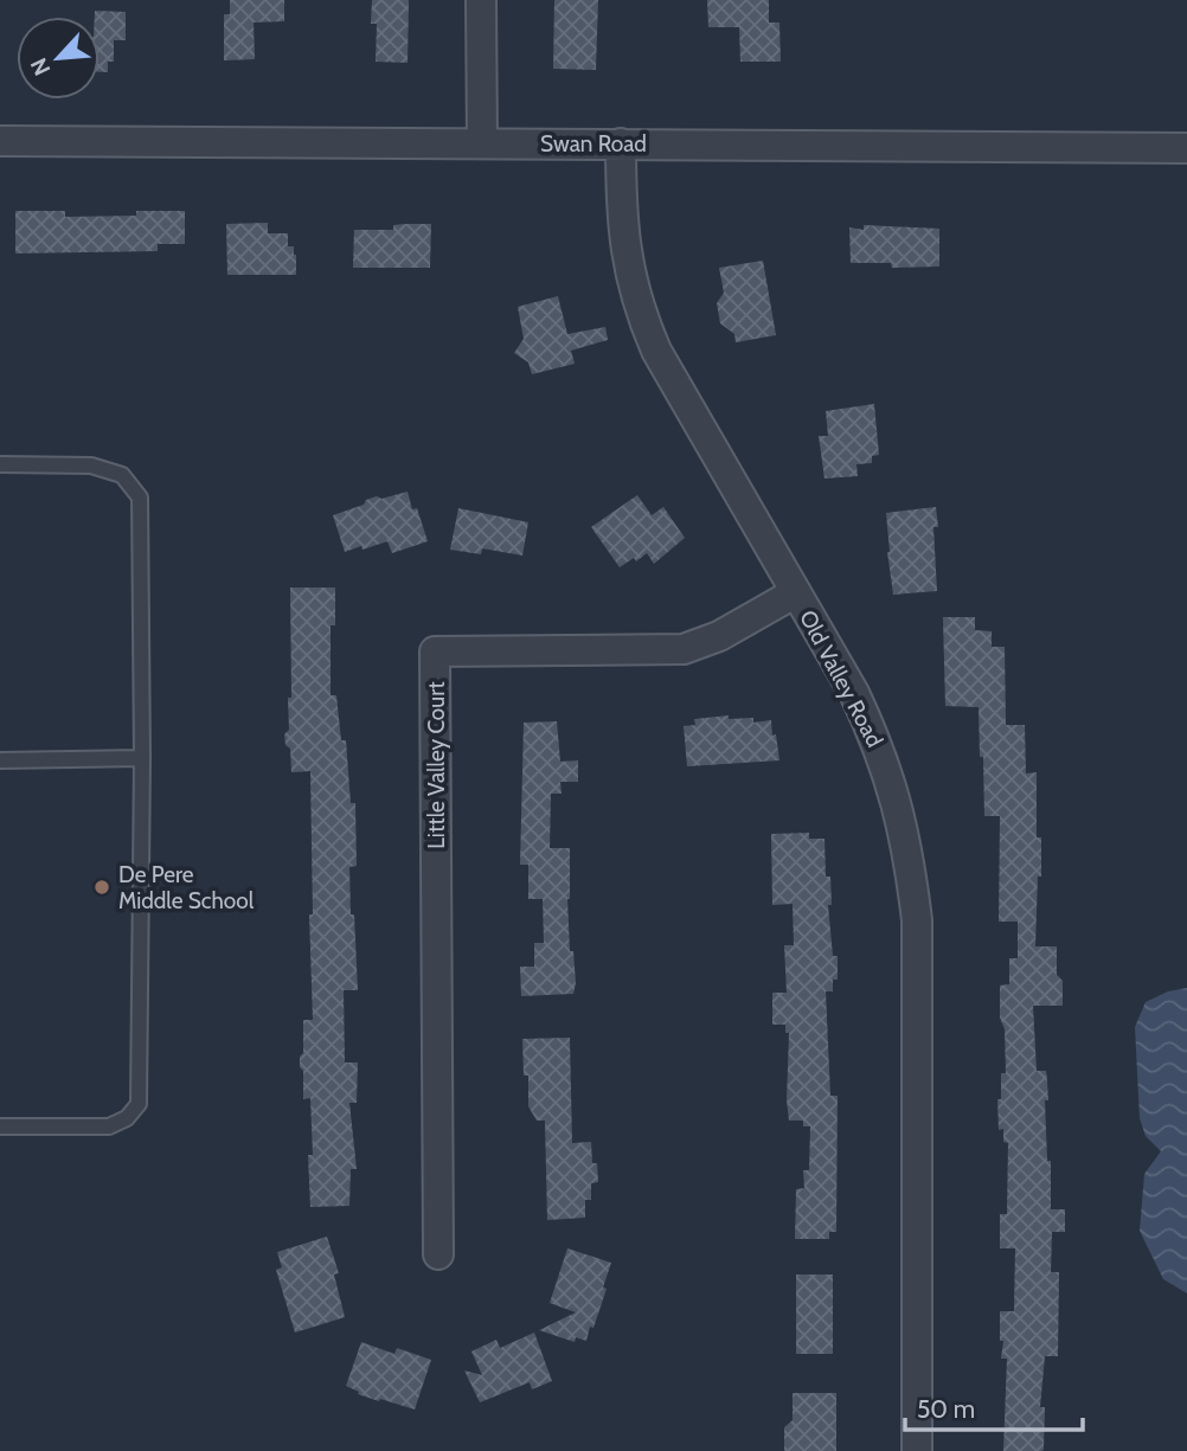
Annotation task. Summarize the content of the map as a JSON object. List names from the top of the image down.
{
  "streets": {
    "street": ["Swan Road", "Old Valley Road", "Little Valley Court"]
  },
  "crossings": [
    ["Swan Road", "Old Valley Road"],
    ["Old Valley Road", "Little Valley Court"]
  ],
  "places": ["De Pere Middle School"],
  "scale_bar": "50 m",
  "north": "bottom left"
}
